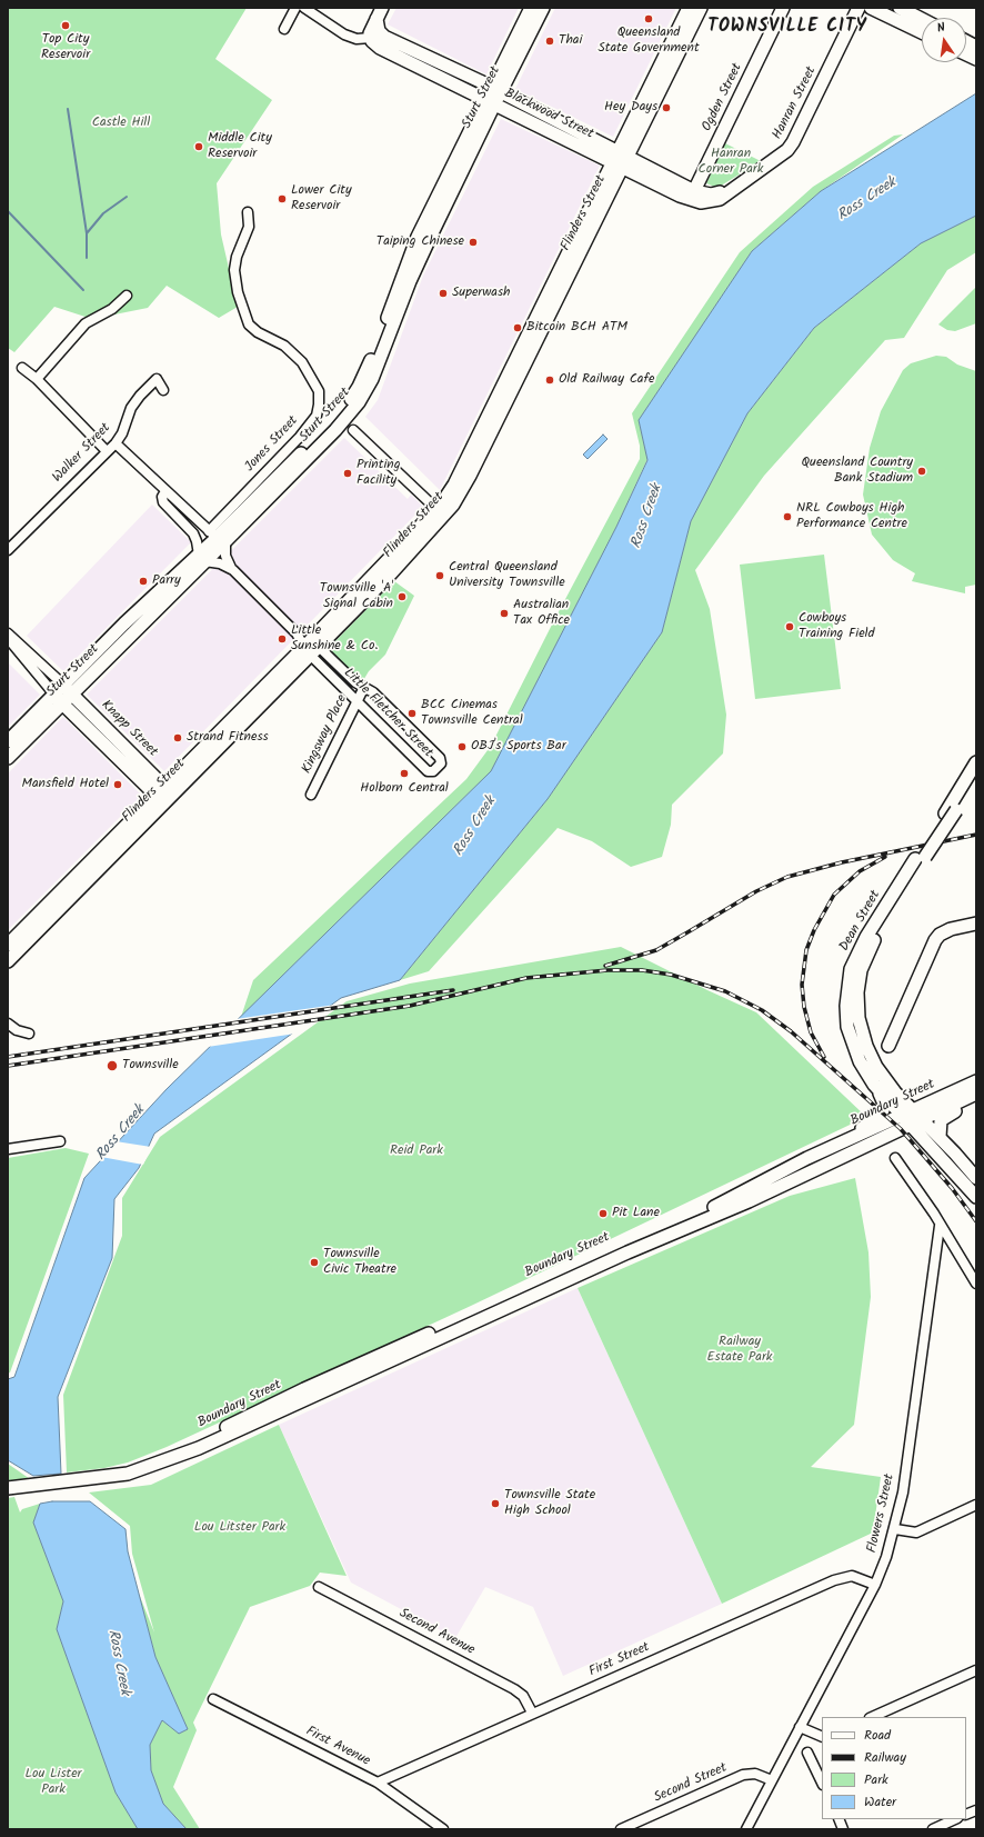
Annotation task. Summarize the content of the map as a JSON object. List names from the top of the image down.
{
  "streets": {
    "main road": [
      "Sturt Street",
      "Ogden Street",
      "Hanran Street",
      "Blackwood Street",
      "Flinders Street",
      "Knapp Street",
      "Dean Street",
      "Boundary Street"
    ],
    "street": [
      "Jones Street",
      "Walker Street",
      "Little Fletcher Street",
      "Kingsway Place",
      "Flowers Street",
      "Second Avenue",
      "First Street",
      "First Avenue",
      "Second Street"
    ]
  },
  "crossings": [
    ["Sturt Street", "Blackwood Street"],
    ["Sturt Street", "Jones Street"],
    ["Sturt Street", "Knapp Street"],
    ["Ogden Street", "Hanran Street"],
    ["Ogden Street", "Blackwood Street"],
    ["Hanran Street", "Blackwood Street"],
    ["Blackwood Street", "Flinders Street"],
    ["Flinders Street", "Little Fletcher Street"],
    ["Flinders Street", "Knapp Street"],
    ["Little Fletcher Street", "Kingsway Place"],
    ["Dean Street", "Boundary Street"],
    ["Flowers Street", "First Street"],
    ["Flowers Street", "Second Street"],
    ["Second Avenue", "First Street"],
    ["First Street", "First Avenue"]
  ],
  "districts": ["TOWNSVILLE CITY"],
  "water": ["Ross Creek"],
  "parks": [
    "Castle Hill",
    "Hanran Corner Park",
    "Reid Park",
    "Railway Estate Park",
    "Lou Litster Park",
    "Lou Lister Park"
  ],
  "places": [
    "Queensland State Government",
    "Top City Reservoir",
    "Thai",
    "Hey Days",
    "Middle City Reservoir",
    "Lower City Reservoir",
    "Taiping Chinese",
    "Superwash",
    "Bitcoin BCH ATM",
    "Old Railway Cafe",
    "Queensland Country Bank Stadium",
    "Printing Facility",
    "NRL Cowboys High Performance Centre",
    "Central Queensland University Townsville",
    "Parry",
    "Townsville 'A' Signal Cabin",
    "Australian Tax Office",
    "Cowboys Training Field",
    "Little Sunshine & Co.",
    "BCC Cinemas Townsville Central",
    "Strand Fitness",
    "OBJ's Sports Bar",
    "Holborn Central",
    "Mansfield Hotel",
    "Townsville",
    "Pit Lane",
    "Townsville Civic Theatre",
    "Townsville State High School"
  ],
  "legend": [
    "Road",
    "Railway",
    "Park",
    "Water"
  ],
  "north": "top"
}
